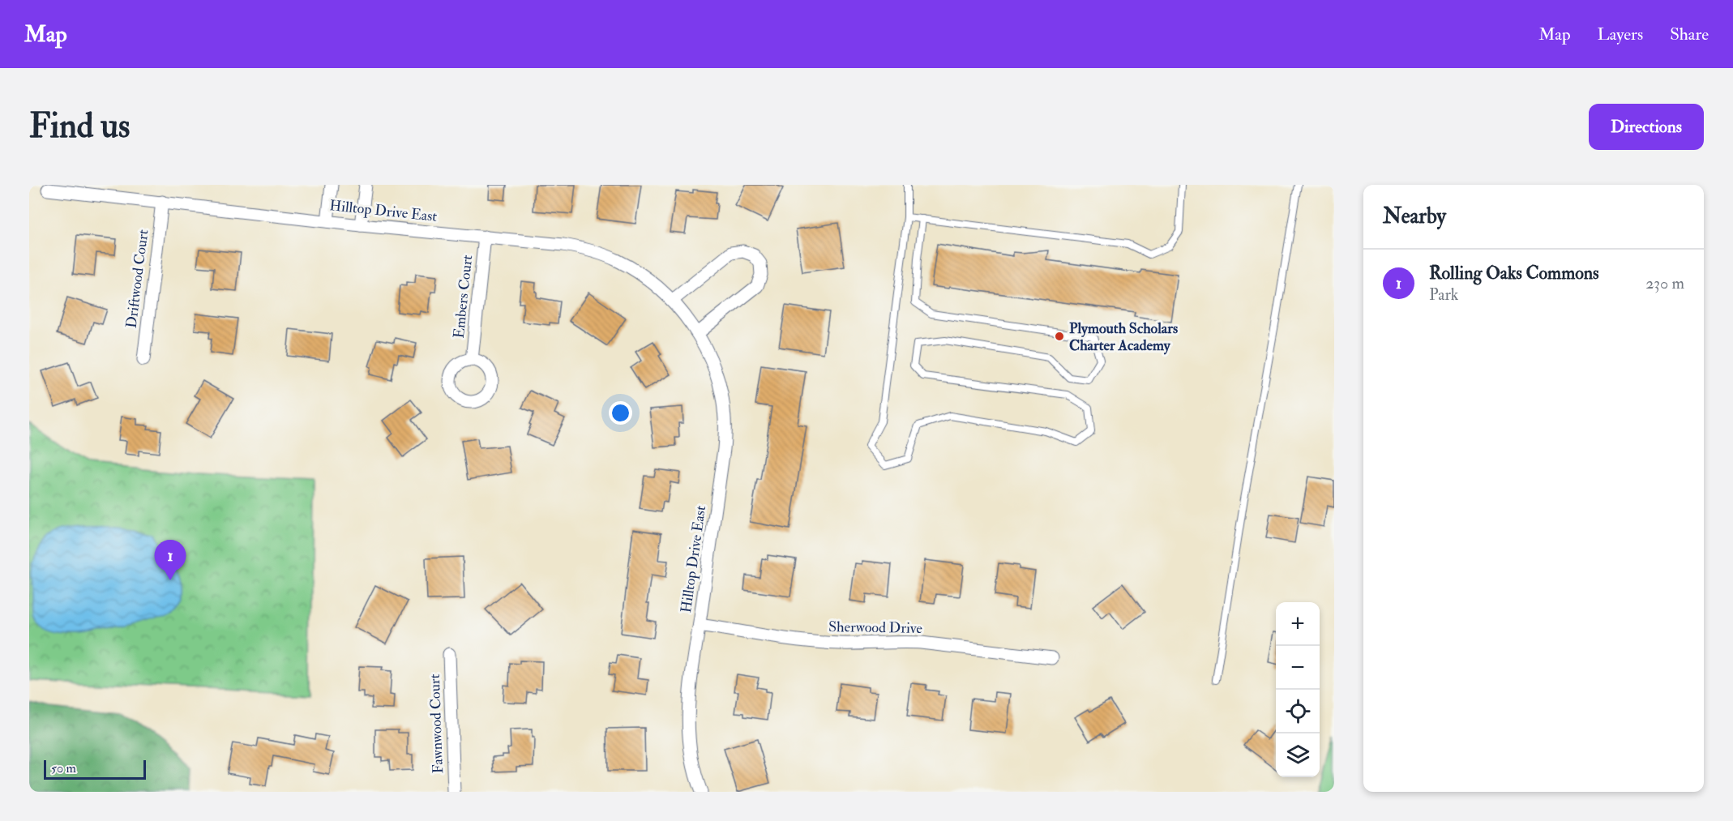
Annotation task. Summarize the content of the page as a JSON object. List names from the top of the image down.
{
  "streets": {
    "street": [
      "Hilltop Drive East",
      "Driftwood Court",
      "Embers Court",
      "Sherwood Drive",
      "Fawnwood Court"
    ]
  },
  "crossings": [
    ["Hilltop Drive East", "Driftwood Court"],
    ["Hilltop Drive East", "Embers Court"],
    ["Hilltop Drive East", "Sherwood Drive"]
  ],
  "places": ["Plymouth Scholars Charter Academy"],
  "scale_bar": "50 m",
  "page": {
    "header": "Map",
    "nav": ["Map", "Layers", "Share"],
    "buttons": "Directions",
    "title": "Find us",
    "heading": "Nearby",
    "list": [
      {
        "mark": "1",
        "name": "Rolling Oaks Commons",
        "note": "Park",
        "value": "230 m"
      }
    ],
    "pins": "1",
    "map_buttons": ["+", "−"],
    "scale": "50 m"
  }
}
